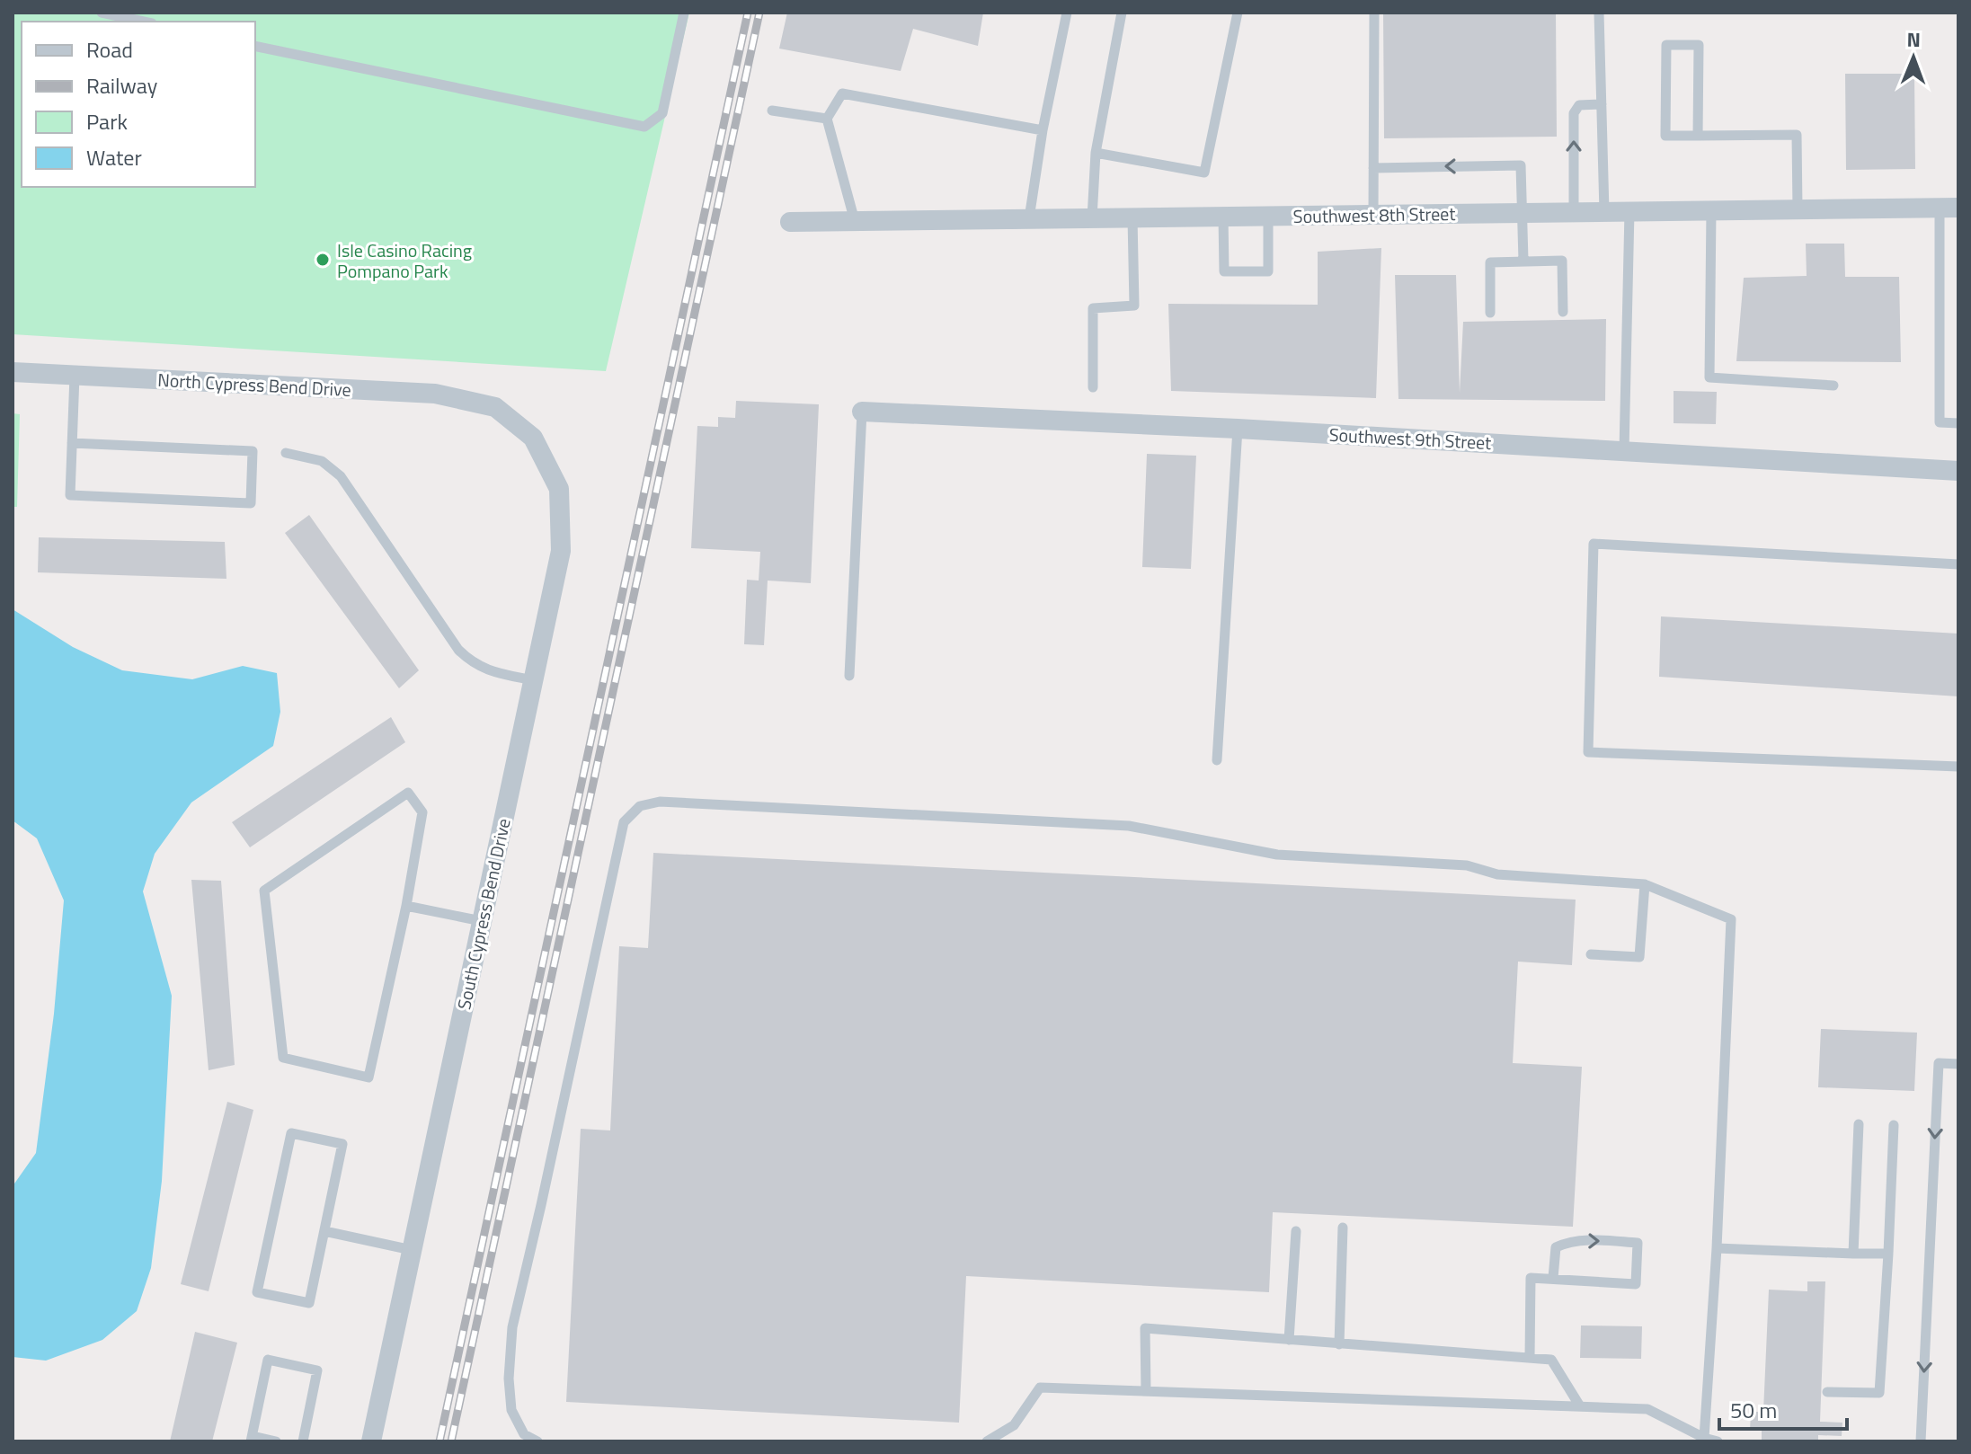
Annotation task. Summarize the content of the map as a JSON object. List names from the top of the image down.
{
  "streets": {
    "street": [
      "Southwest 8th Street",
      "North Cypress Bend Drive",
      "Southwest 9th Street",
      "South Cypress Bend Drive"
    ]
  },
  "crossings": [
    ["North Cypress Bend Drive", "South Cypress Bend Drive"]
  ],
  "places": ["Isle Casino Racing Pompano Park"],
  "legend": [
    "Road",
    "Railway",
    "Park",
    "Water"
  ],
  "scale_bar": "50 m",
  "north": "top"
}
